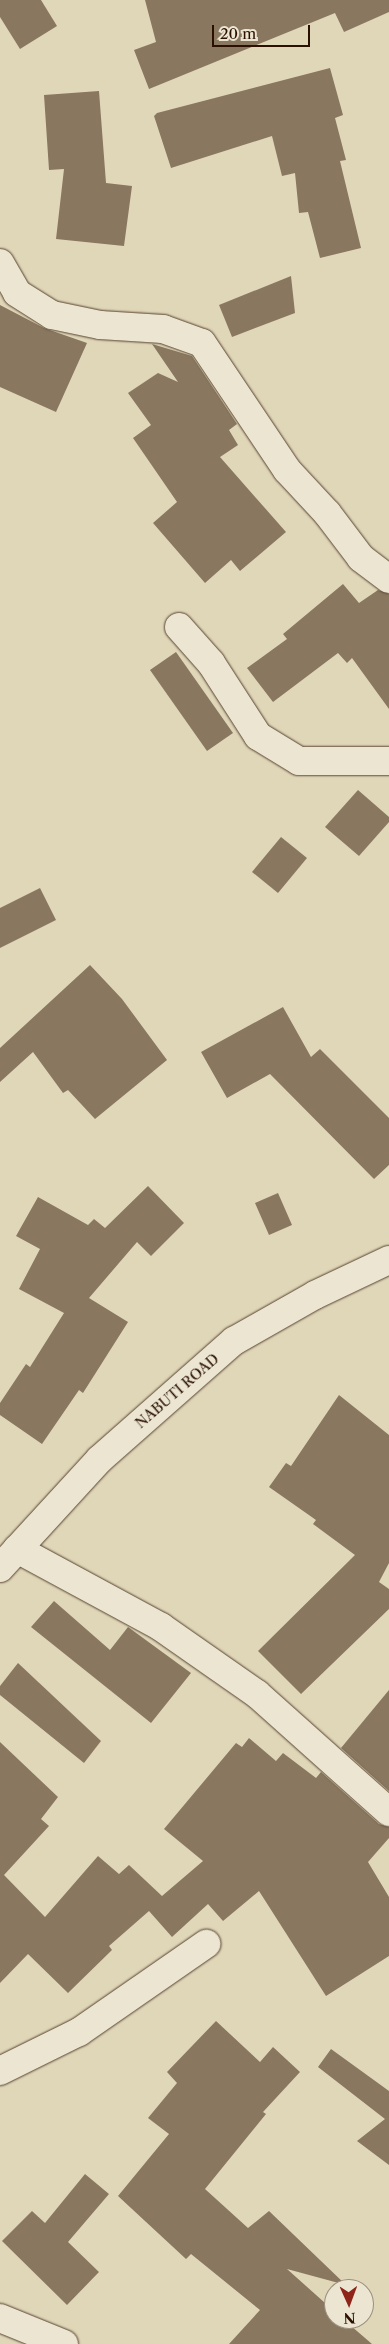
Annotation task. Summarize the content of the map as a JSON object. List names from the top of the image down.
{
  "streets": {
    "street": ["NABUTI ROAD"]
  },
  "scale_bar": "20 m",
  "north": "bottom"
}
